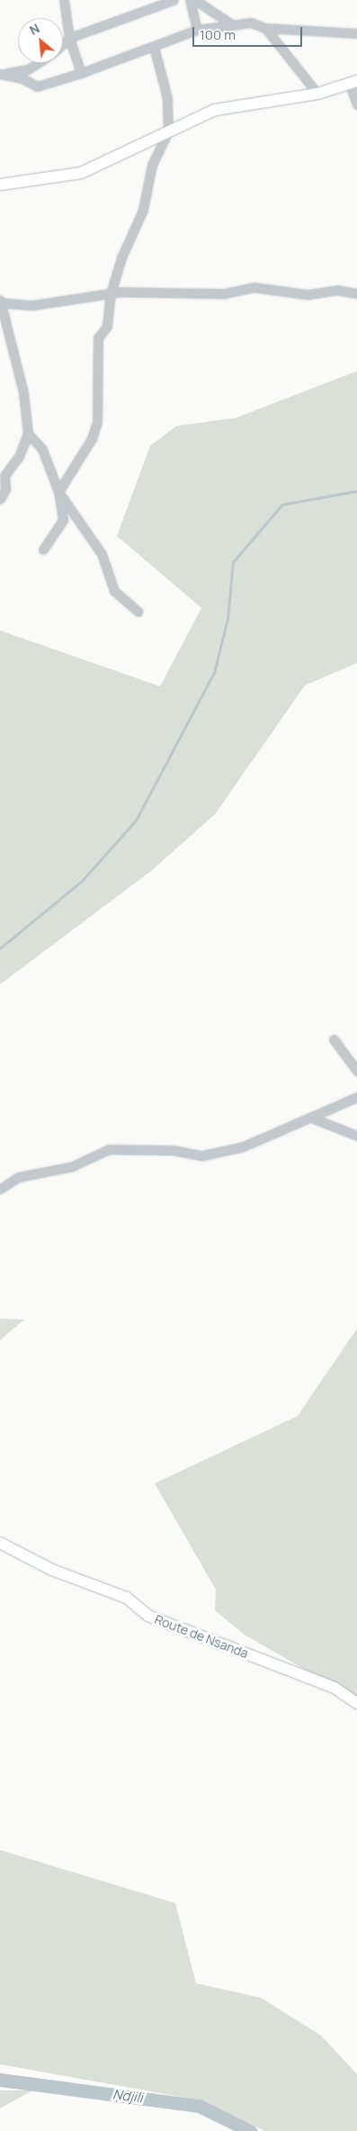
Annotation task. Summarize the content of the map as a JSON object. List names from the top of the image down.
{
  "streets": {
    "street": ["Route de Nsanda"]
  },
  "water": ["Ndjili"],
  "scale_bar": "100 m",
  "north": "top left"
}
